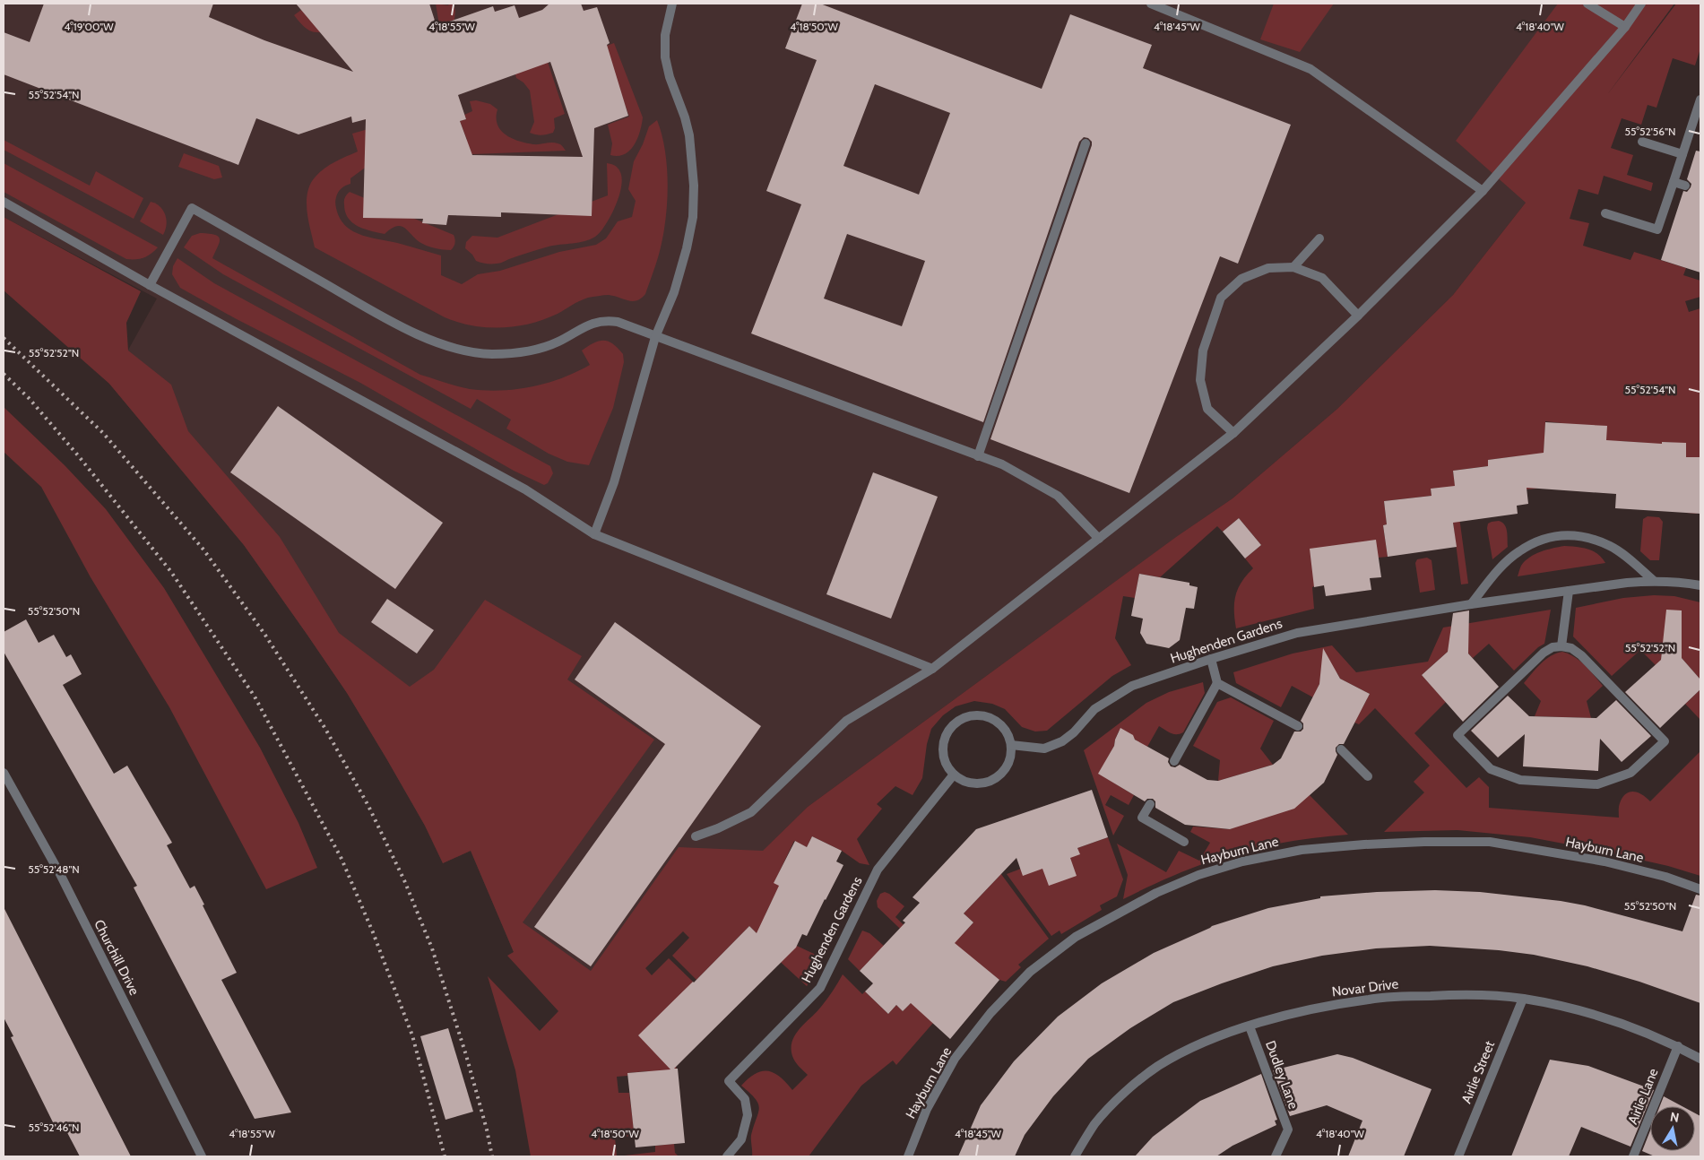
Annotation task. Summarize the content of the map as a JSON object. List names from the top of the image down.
{
  "streets": {
    "street": [
      "Hughenden Gardens",
      "Hayburn Lane",
      "Churchill Drive",
      "Novar Drive",
      "Airlie Street",
      "Dudley Lane",
      "Airlie Lane"
    ]
  },
  "crossings": [
    ["Novar Drive", "Airlie Street"],
    ["Novar Drive", "Dudley Lane"],
    ["Novar Drive", "Airlie Lane"]
  ],
  "north": "top",
  "coordinates": [
    "4°19'00\"W",
    "4°18'55\"W",
    "4°18'50\"W",
    "4°18'45\"W",
    "4°18'40\"W",
    "55°52'54\"N",
    "55°52'56\"N",
    "55°52'52\"N",
    "55°52'50\"N",
    "55°52'48\"N",
    "55°52'46\"N"
  ]
}
